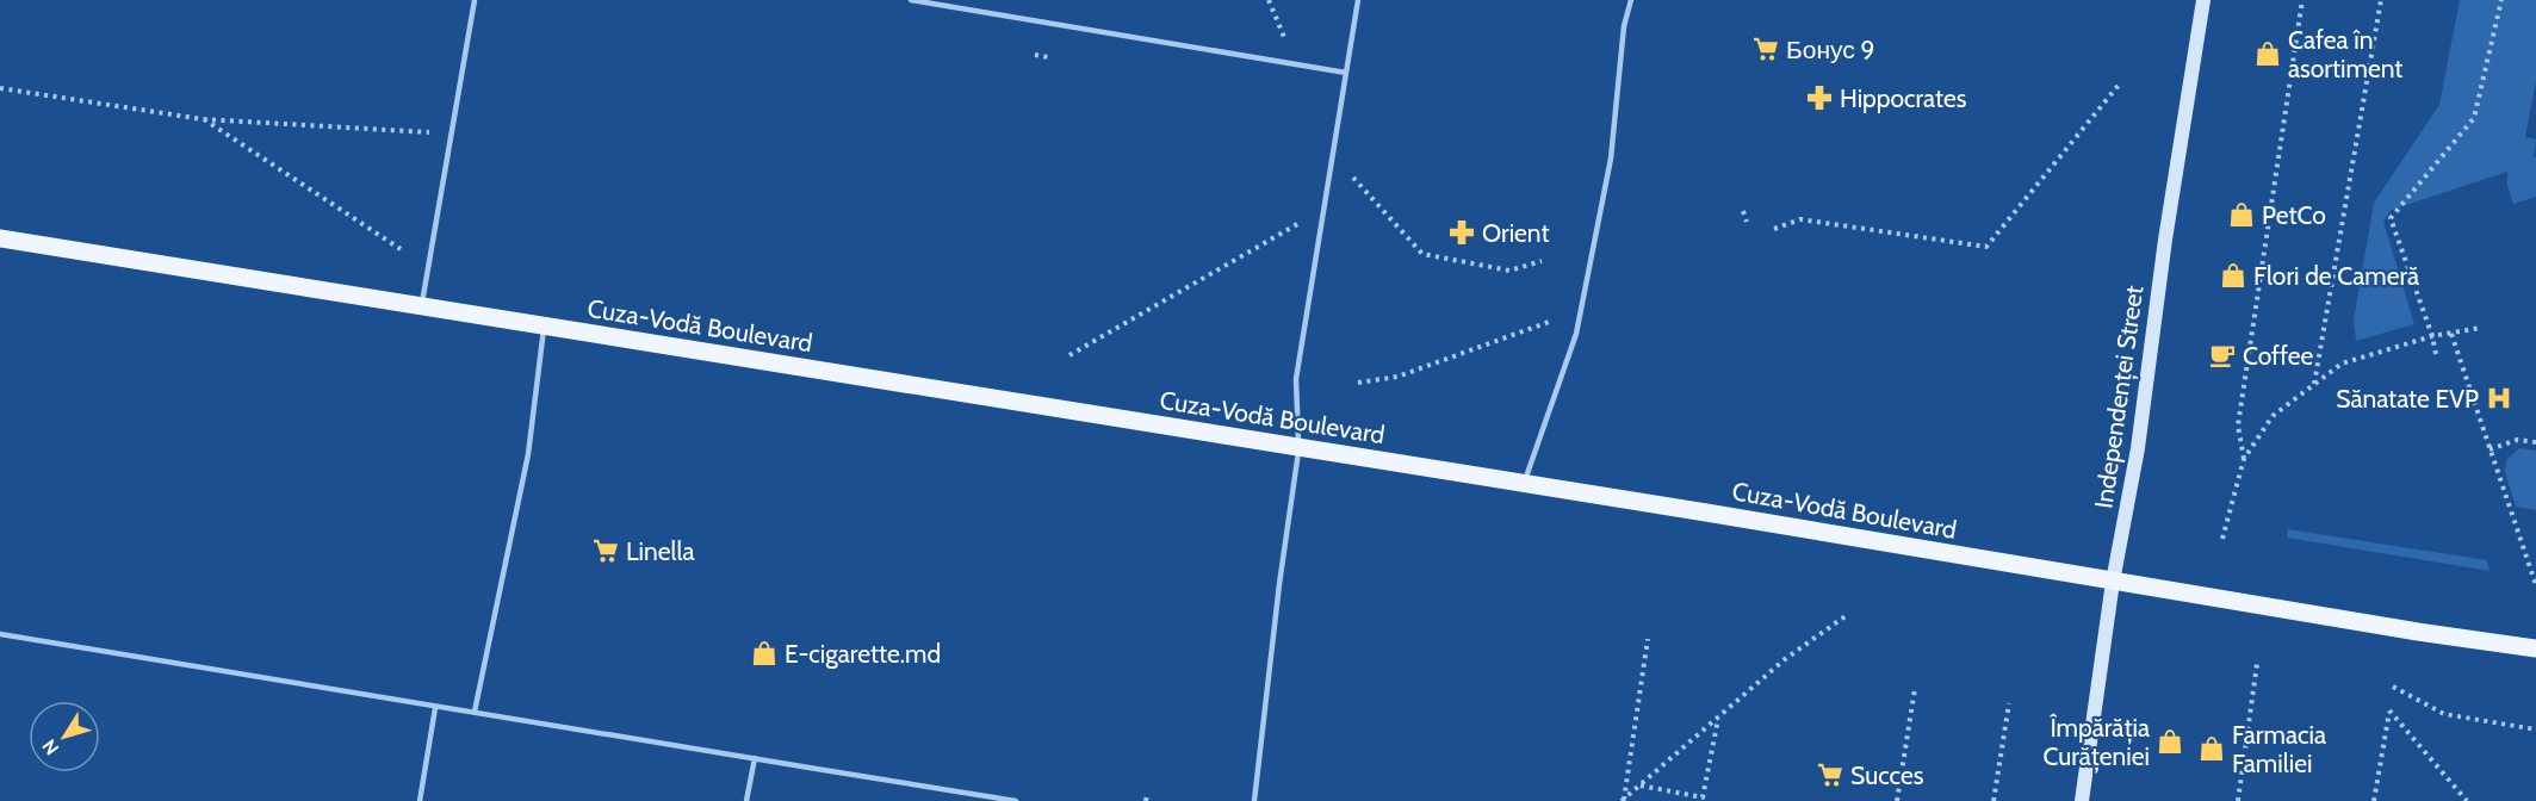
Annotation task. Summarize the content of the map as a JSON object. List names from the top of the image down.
{
  "streets": {
    "main road": ["Cuza-Vodă Boulevard", "Independenței Street"]
  },
  "crossings": [
    ["Cuza-Vodă Boulevard", "Independenței Street"]
  ],
  "places": {
    "supermarket": ["Бонус 9", "Linella", "Succes"],
    "shop": [
      "Cafea în asortiment",
      "PetCo",
      "Flori de Cameră",
      "E-cigarette.md",
      "Împărăția Curățeniei",
      "Farmacia Familiei"
    ],
    "pharmacy": ["Hippocrates", "Orient"],
    "cafe": ["Coffee"],
    "hospital": ["Sănatate EVP"]
  },
  "north": "bottom left"
}
